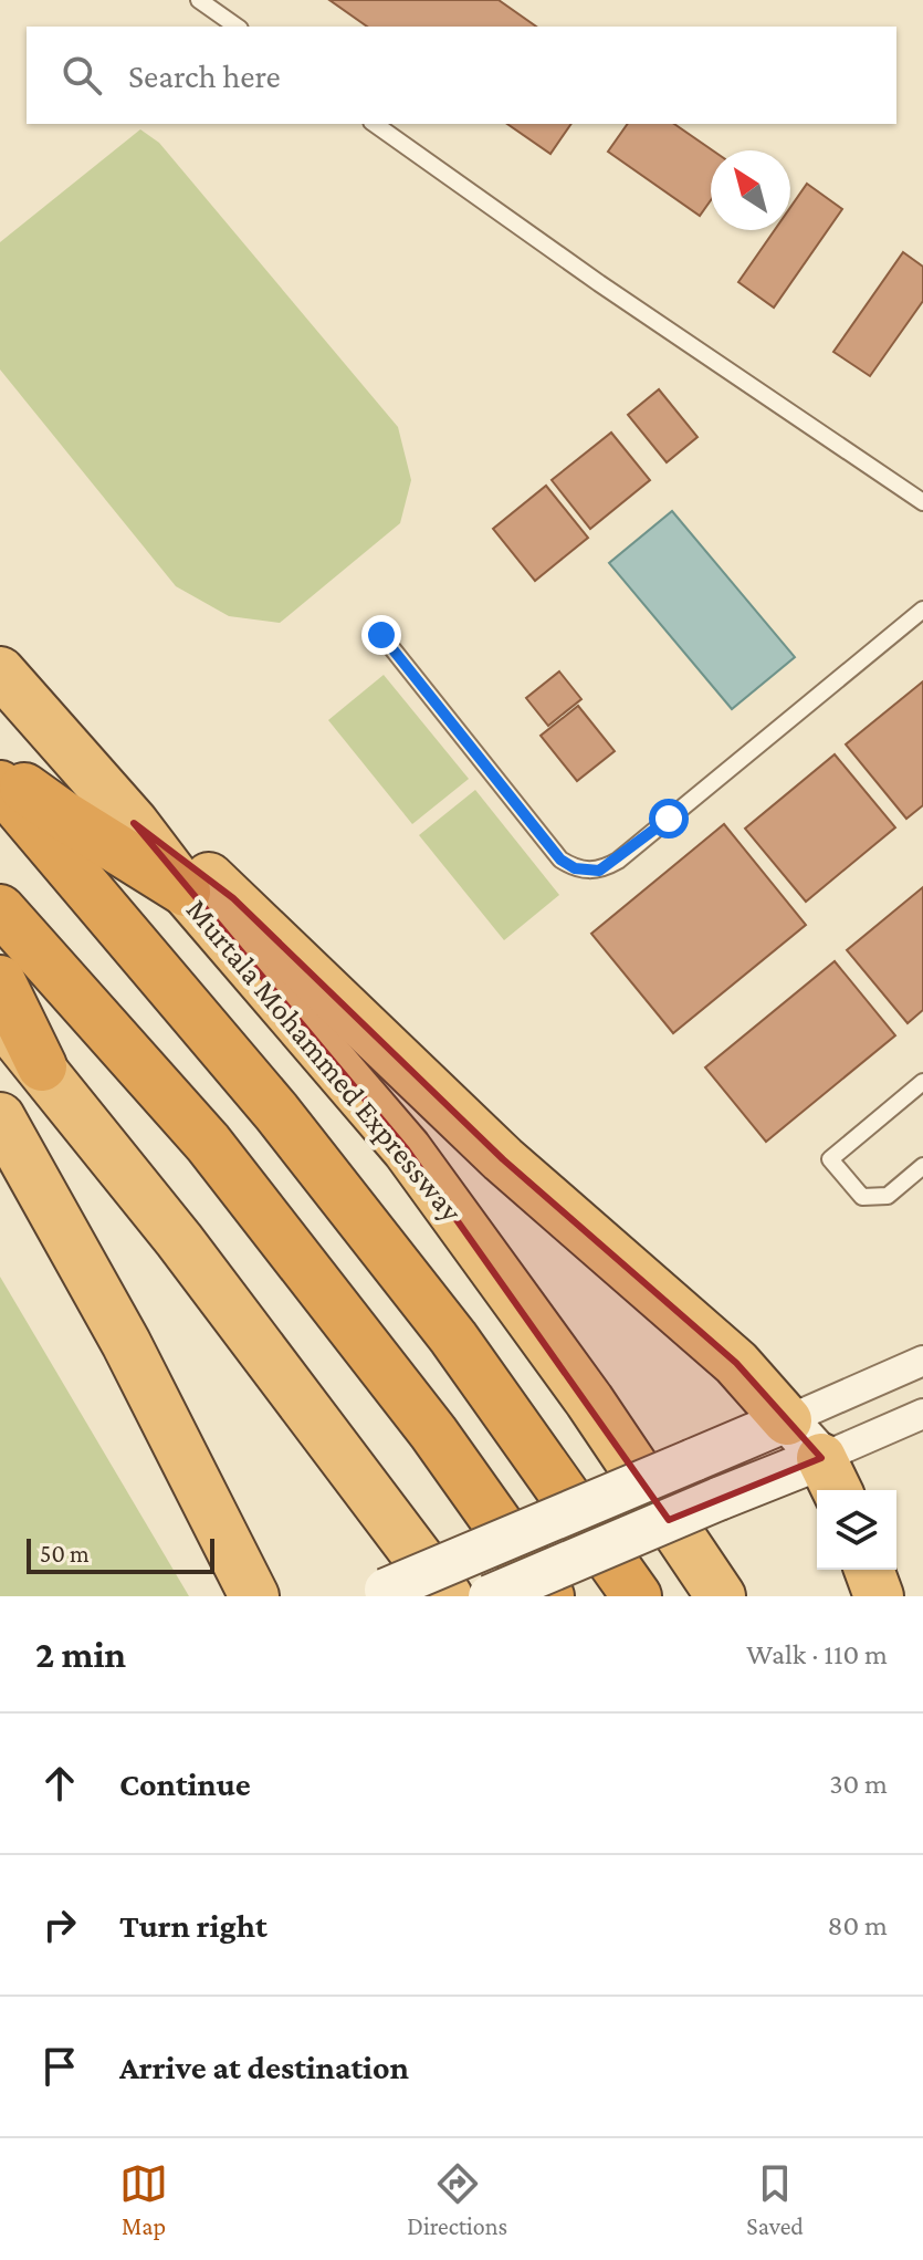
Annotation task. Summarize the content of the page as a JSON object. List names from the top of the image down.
{
  "streets": {
    "highway": ["Murtala Mohammed Expressway"]
  },
  "scale_bar": "50 m",
  "north": "top left",
  "page": {
    "search": "Search here",
    "scale": "50 m",
    "heading": ["2 min", "Walk · 110 m"],
    "list": [
      ["Continue", "30 m"],
      ["Turn right", "80 m"],
      "Arrive at destination"
    ],
    "nav": ["Map", "Directions", "Saved"]
  }
}
